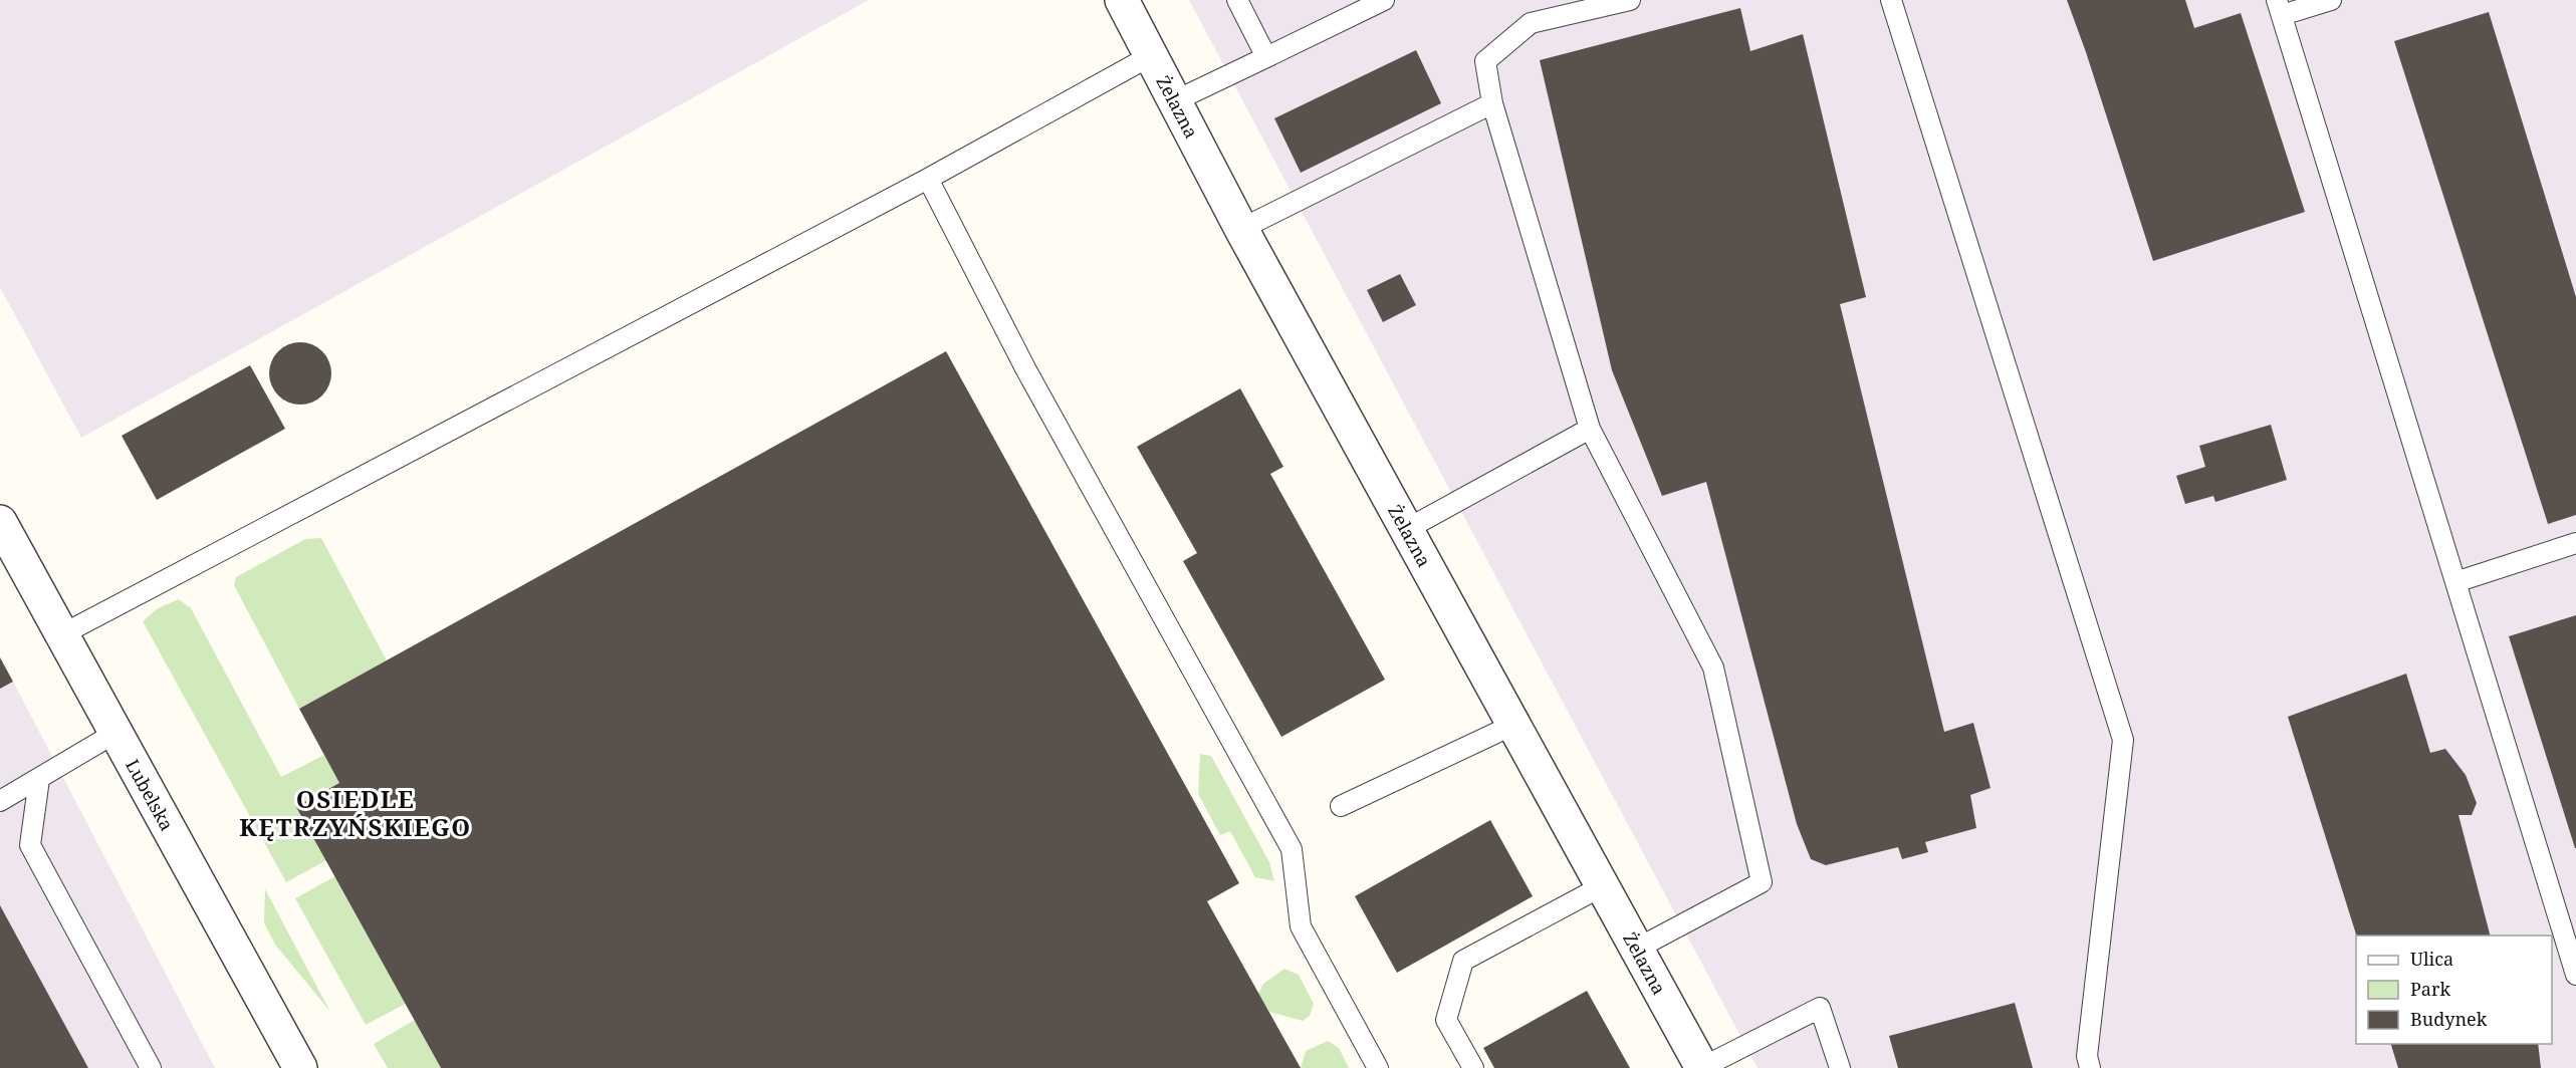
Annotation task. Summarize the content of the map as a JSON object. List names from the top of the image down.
{
  "streets": {
    "street": ["Żelazna", "Lubelska"]
  },
  "districts": ["OSIEDLE KĘTRZYŃSKIEGO"],
  "legend": ["Ulica", "Park", "Budynek"]
}
